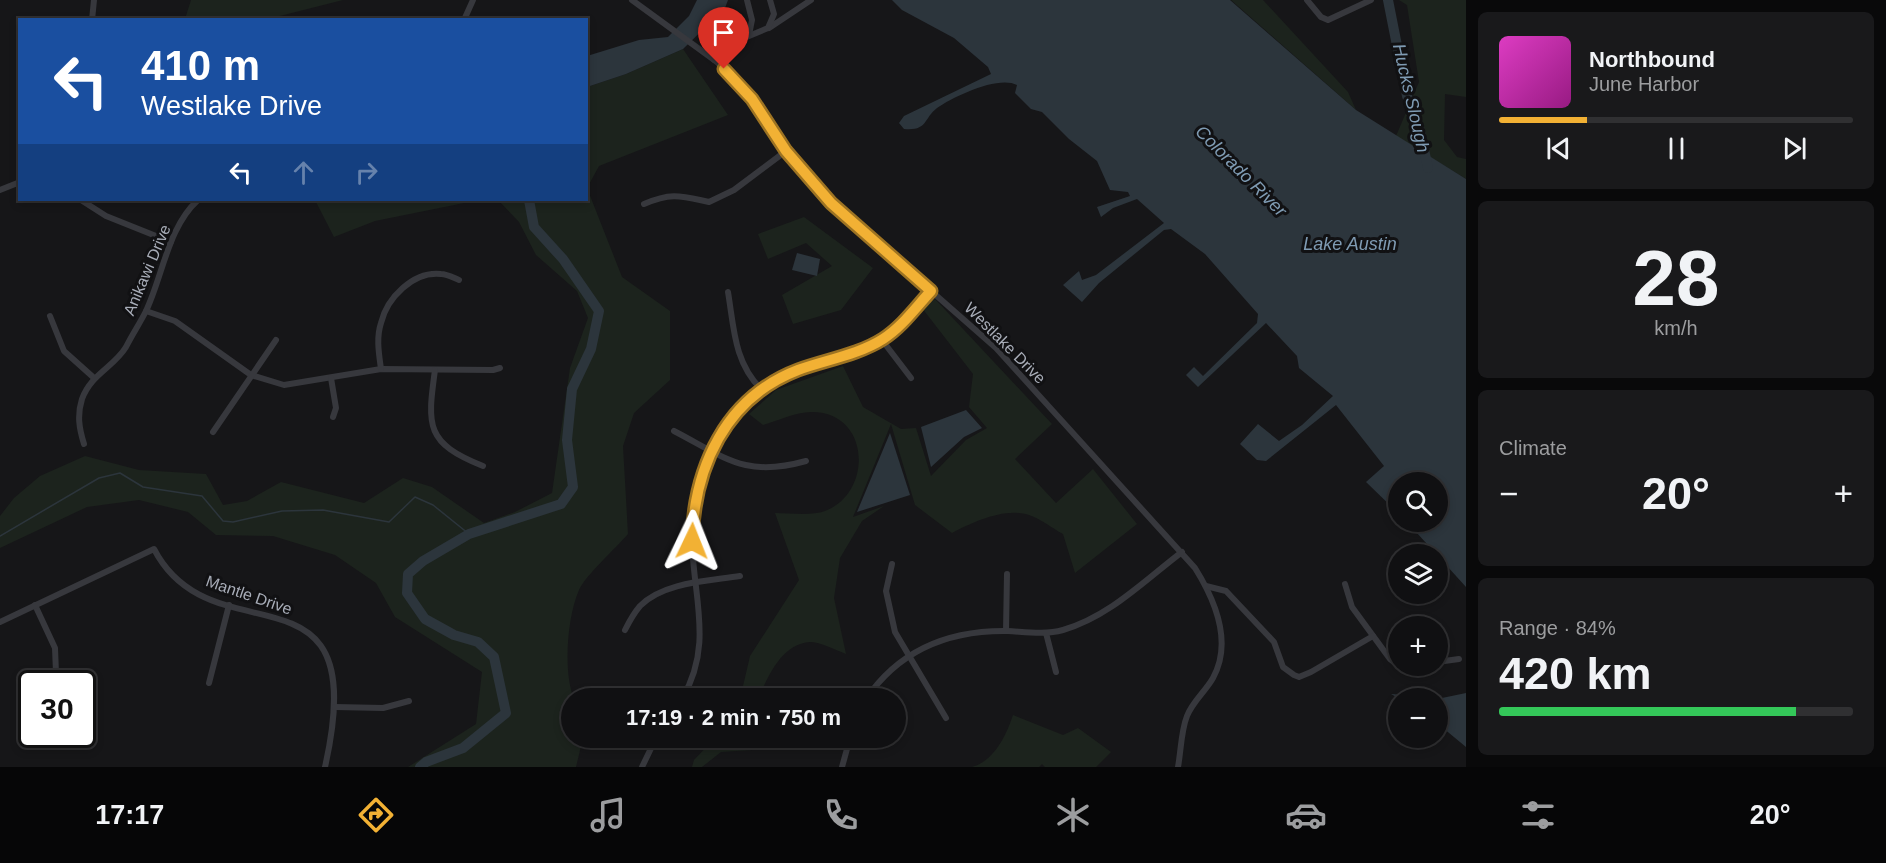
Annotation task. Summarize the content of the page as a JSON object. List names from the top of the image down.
{
  "streets": {
    "street": ["Anikawi Drive", "Westlake Drive", "Mantle Drive"]
  },
  "water": ["Hucks Slough", "Colorado River", "Lake Austin"],
  "page": {
    "turn": ["410 m", "Westlake Drive"],
    "song": ["Northbound", "June Harbor"],
    "tile": [
      ["28", "km/h"],
      "Climate",
      ["Range · 84%", "420 km"]
    ],
    "heat": ["−", "20°", "+"],
    "map_buttons": ["+", "−"],
    "limit": "30",
    "trip": "17:19 · 2 min · 750 m",
    "tabs": ["17:17", "20°"]
  }
}
